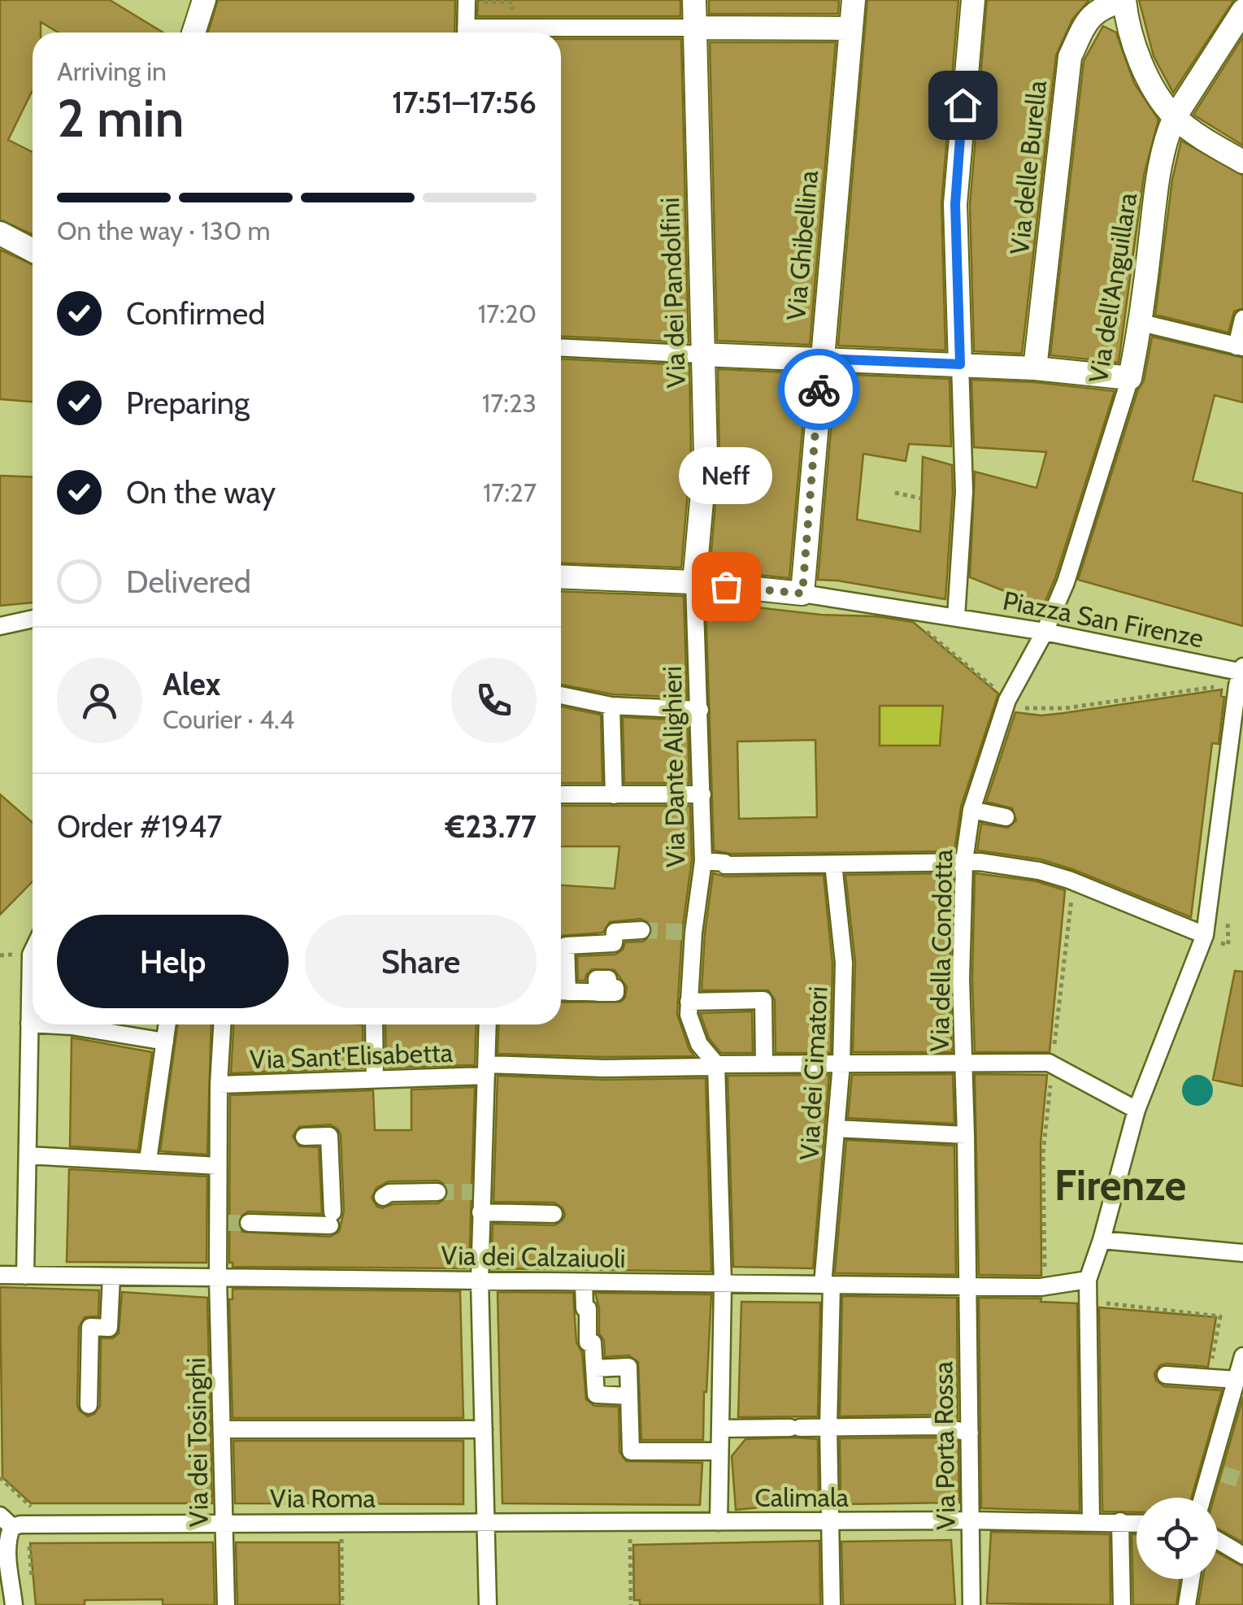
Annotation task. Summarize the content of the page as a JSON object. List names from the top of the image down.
{
  "streets": {
    "street": [
      "Via delle Burella",
      "Via Ghibellina",
      "Via dell'Anguillara",
      "Via dei Pandolfini",
      "Piazza San Firenze",
      "Via Dante Alighieri",
      "Via della Condotta",
      "Via Sant'Elisabetta",
      "Via dei Cimatori",
      "Via dei Calzaiuoli",
      "Via dei Tosinghi",
      "Via Porta Rossa",
      "Calimala",
      "Via Roma"
    ]
  },
  "crossings": [
    ["Via Ghibellina", "Piazza San Firenze"],
    ["Via dell'Anguillara", "Piazza San Firenze"],
    ["Via dell'Anguillara", "Via della Condotta"],
    ["Via dei Pandolfini", "Via Dante Alighieri"],
    ["Piazza San Firenze", "Via della Condotta"],
    ["Via Dante Alighieri", "Via Sant'Elisabetta"],
    ["Via della Condotta", "Via Sant'Elisabetta"],
    ["Via della Condotta", "Via dei Calzaiuoli"],
    ["Via della Condotta", "Via Porta Rossa"],
    ["Via Sant'Elisabetta", "Via dei Cimatori"],
    ["Via Sant'Elisabetta", "Via dei Tosinghi"],
    ["Via dei Cimatori", "Via dei Calzaiuoli"],
    ["Via dei Cimatori", "Calimala"],
    ["Via dei Calzaiuoli", "Via dei Tosinghi"],
    ["Via dei Calzaiuoli", "Via Porta Rossa"],
    ["Via dei Tosinghi", "Via Roma"],
    ["Via Porta Rossa", "Calimala"],
    ["Calimala", "Via Roma"]
  ],
  "districts": ["Firenze"],
  "places": ["Neff"],
  "page": {
    "heading": ["2 min", "Arriving in", "17:51–17:56"],
    "panel": [
      "Alex",
      "Courier · 4.4",
      "Order #1947",
      "€23.77"
    ],
    "bar": "On the way · 130 m",
    "list": [
      ["Confirmed", "17:20"],
      ["Preparing", "17:23"],
      ["On the way", "17:27"],
      "Delivered"
    ],
    "bubble": "Neff",
    "buttons": ["Help", "Share"]
  }
}
